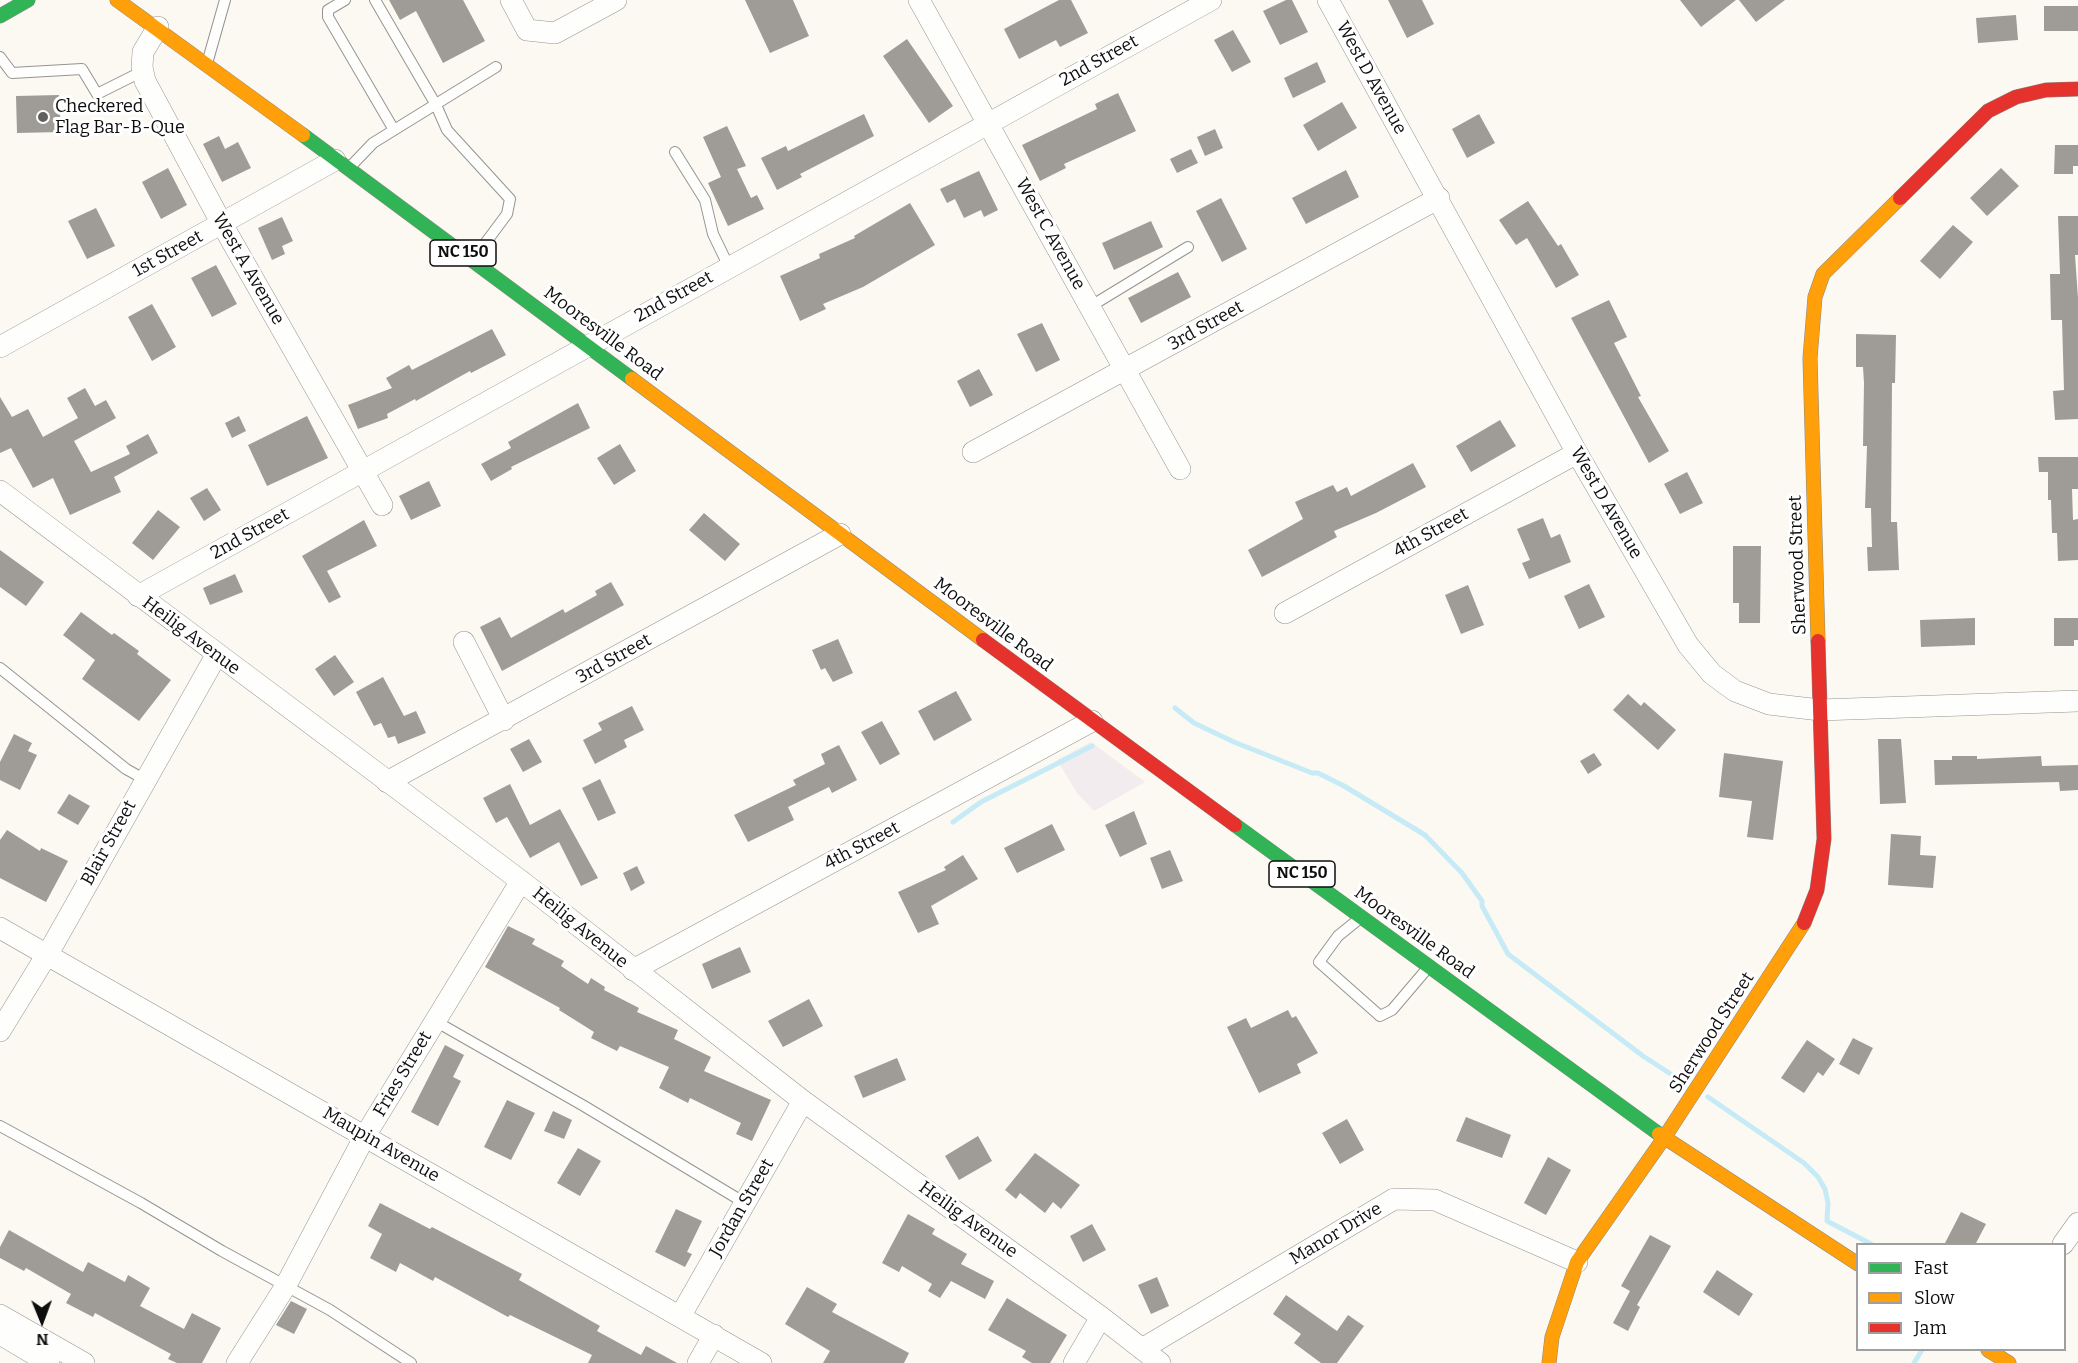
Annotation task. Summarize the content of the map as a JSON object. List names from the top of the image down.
{
  "streets": {
    "main road": ["NC 150", "Mooresville Road", "Sherwood Street"],
    "street": [
      "2nd Street",
      "West D Avenue",
      "West C Avenue",
      "1st Street",
      "West A Avenue",
      "3rd Street",
      "4th Street",
      "Heilig Avenue",
      "Blair Street",
      "Fries Street",
      "Maupin Avenue",
      "Jordan Street",
      "Manor Drive"
    ]
  },
  "crossings": [
    ["2nd Street", "West C Avenue"],
    ["2nd Street", "West A Avenue"],
    ["2nd Street", "Mooresville Road"],
    ["2nd Street", "Heilig Avenue"],
    ["West D Avenue", "3rd Street"],
    ["West D Avenue", "4th Street"],
    ["West D Avenue", "Sherwood Street"],
    ["West C Avenue", "3rd Street"],
    ["1st Street", "West A Avenue"],
    ["1st Street", "Mooresville Road"],
    ["3rd Street", "Mooresville Road"],
    ["3rd Street", "Heilig Avenue"],
    ["Mooresville Road", "4th Street"],
    ["Mooresville Road", "Sherwood Street"],
    ["4th Street", "Heilig Avenue"],
    ["Sherwood Street", "Manor Drive"],
    ["Heilig Avenue", "Blair Street"],
    ["Heilig Avenue", "Fries Street"],
    ["Heilig Avenue", "Jordan Street"],
    ["Heilig Avenue", "Manor Drive"],
    ["Blair Street", "Maupin Avenue"],
    ["Fries Street", "Maupin Avenue"],
    ["Maupin Avenue", "Jordan Street"]
  ],
  "places": ["Checkered Flag Bar-B-Que"],
  "legend": ["Fast", "Slow", "Jam"],
  "north": "bottom"
}
